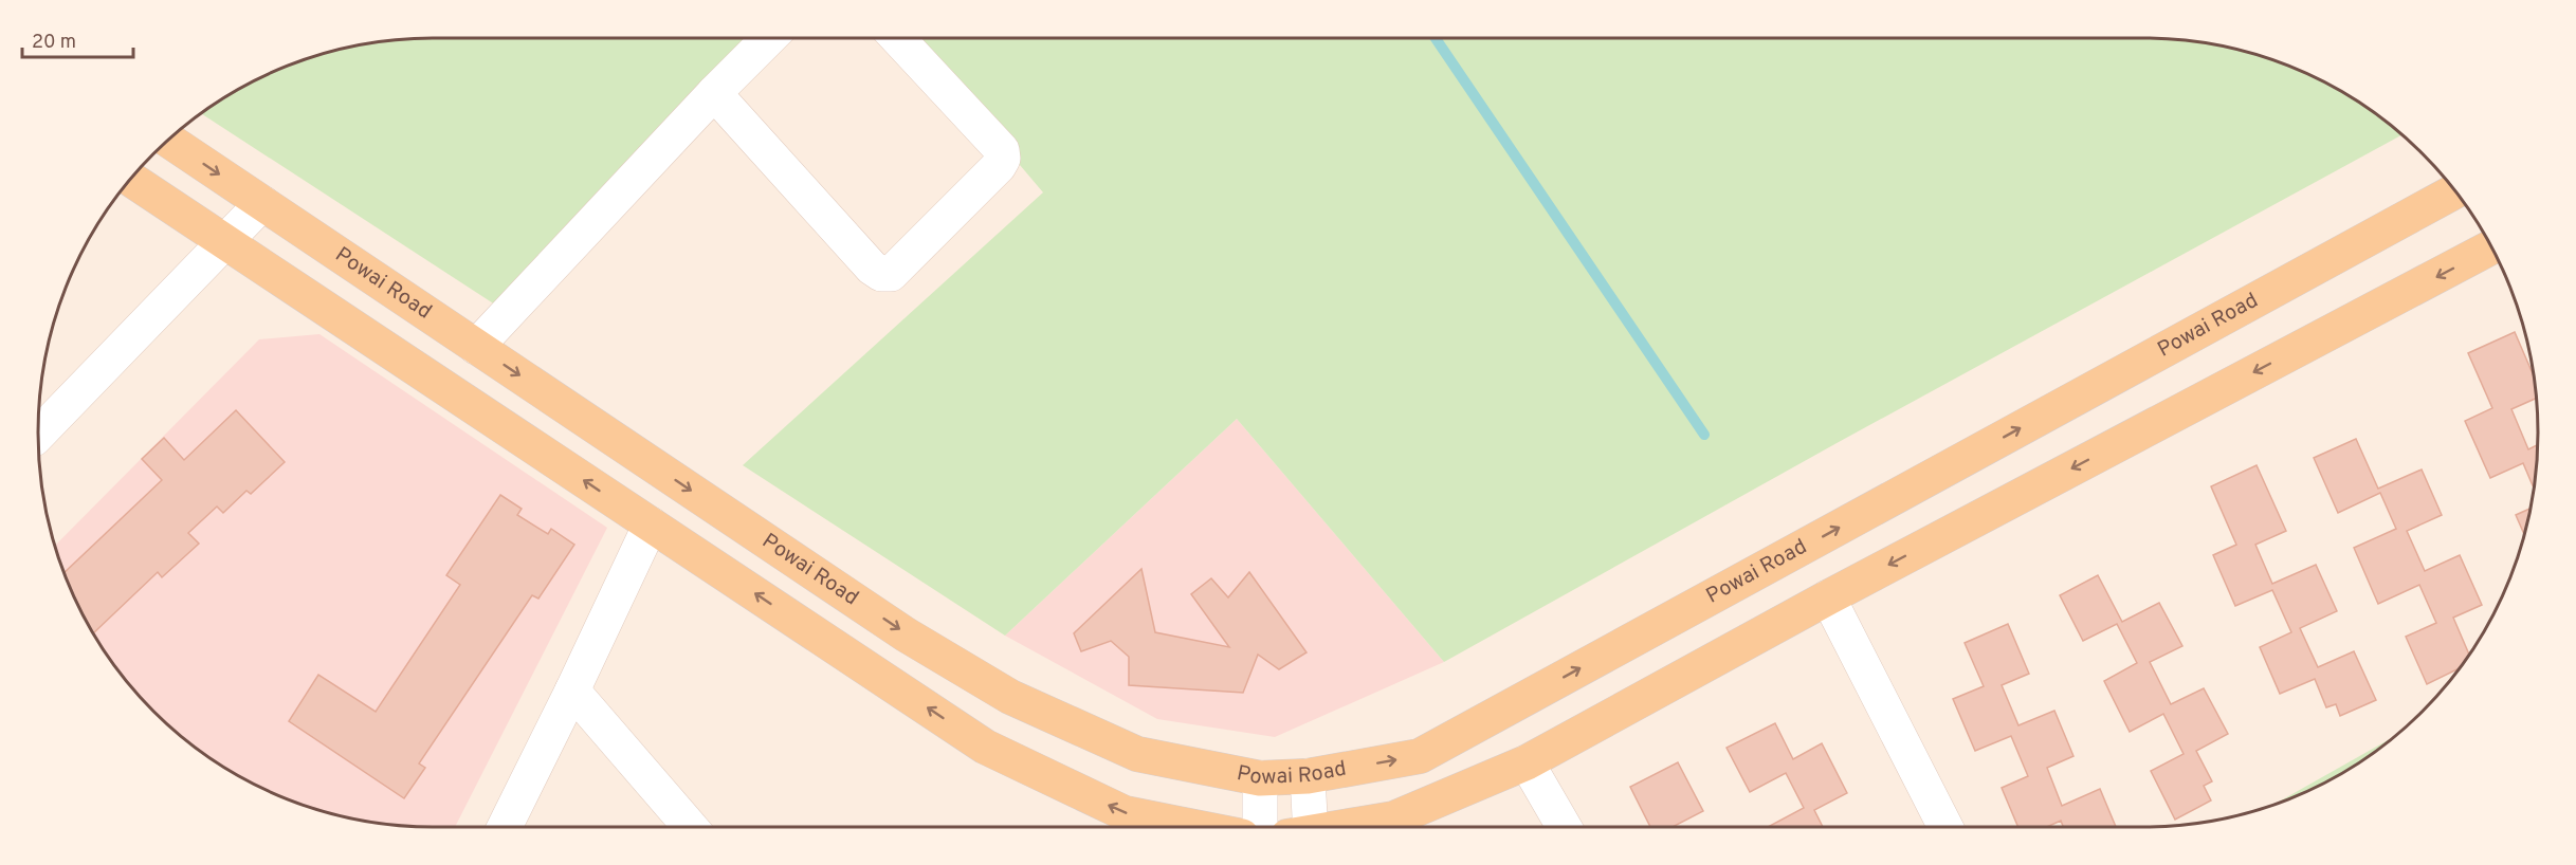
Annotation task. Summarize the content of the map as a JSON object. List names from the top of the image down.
{
  "streets": {
    "main road": ["Powai Road"]
  },
  "scale_bar": "20 m"
}
